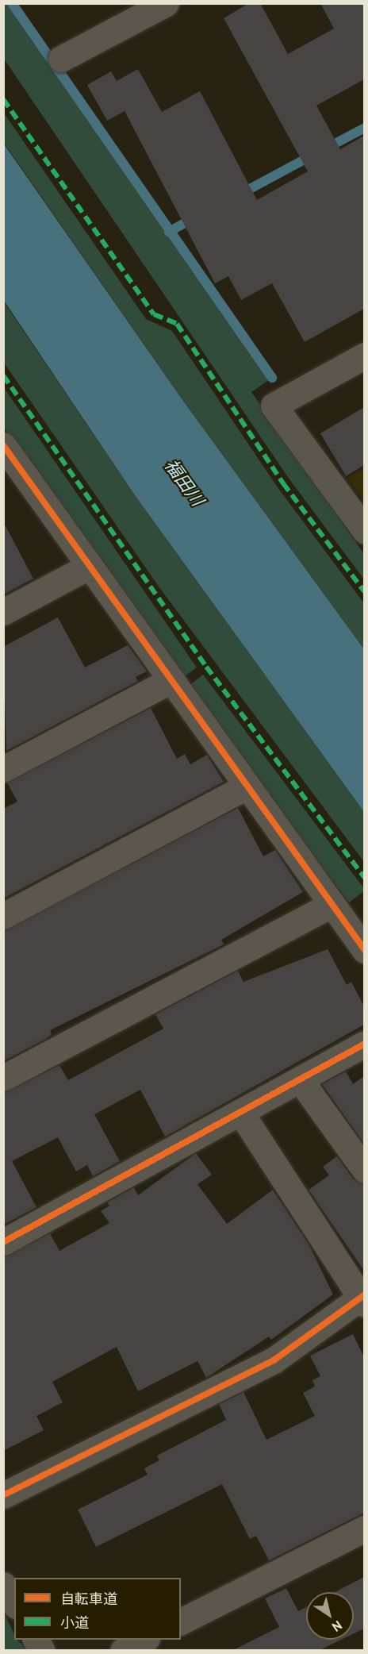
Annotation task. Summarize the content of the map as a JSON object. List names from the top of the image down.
{
  "water": ["福田川"],
  "legend": ["自転車道", "小道"],
  "north": "bottom right"
}
